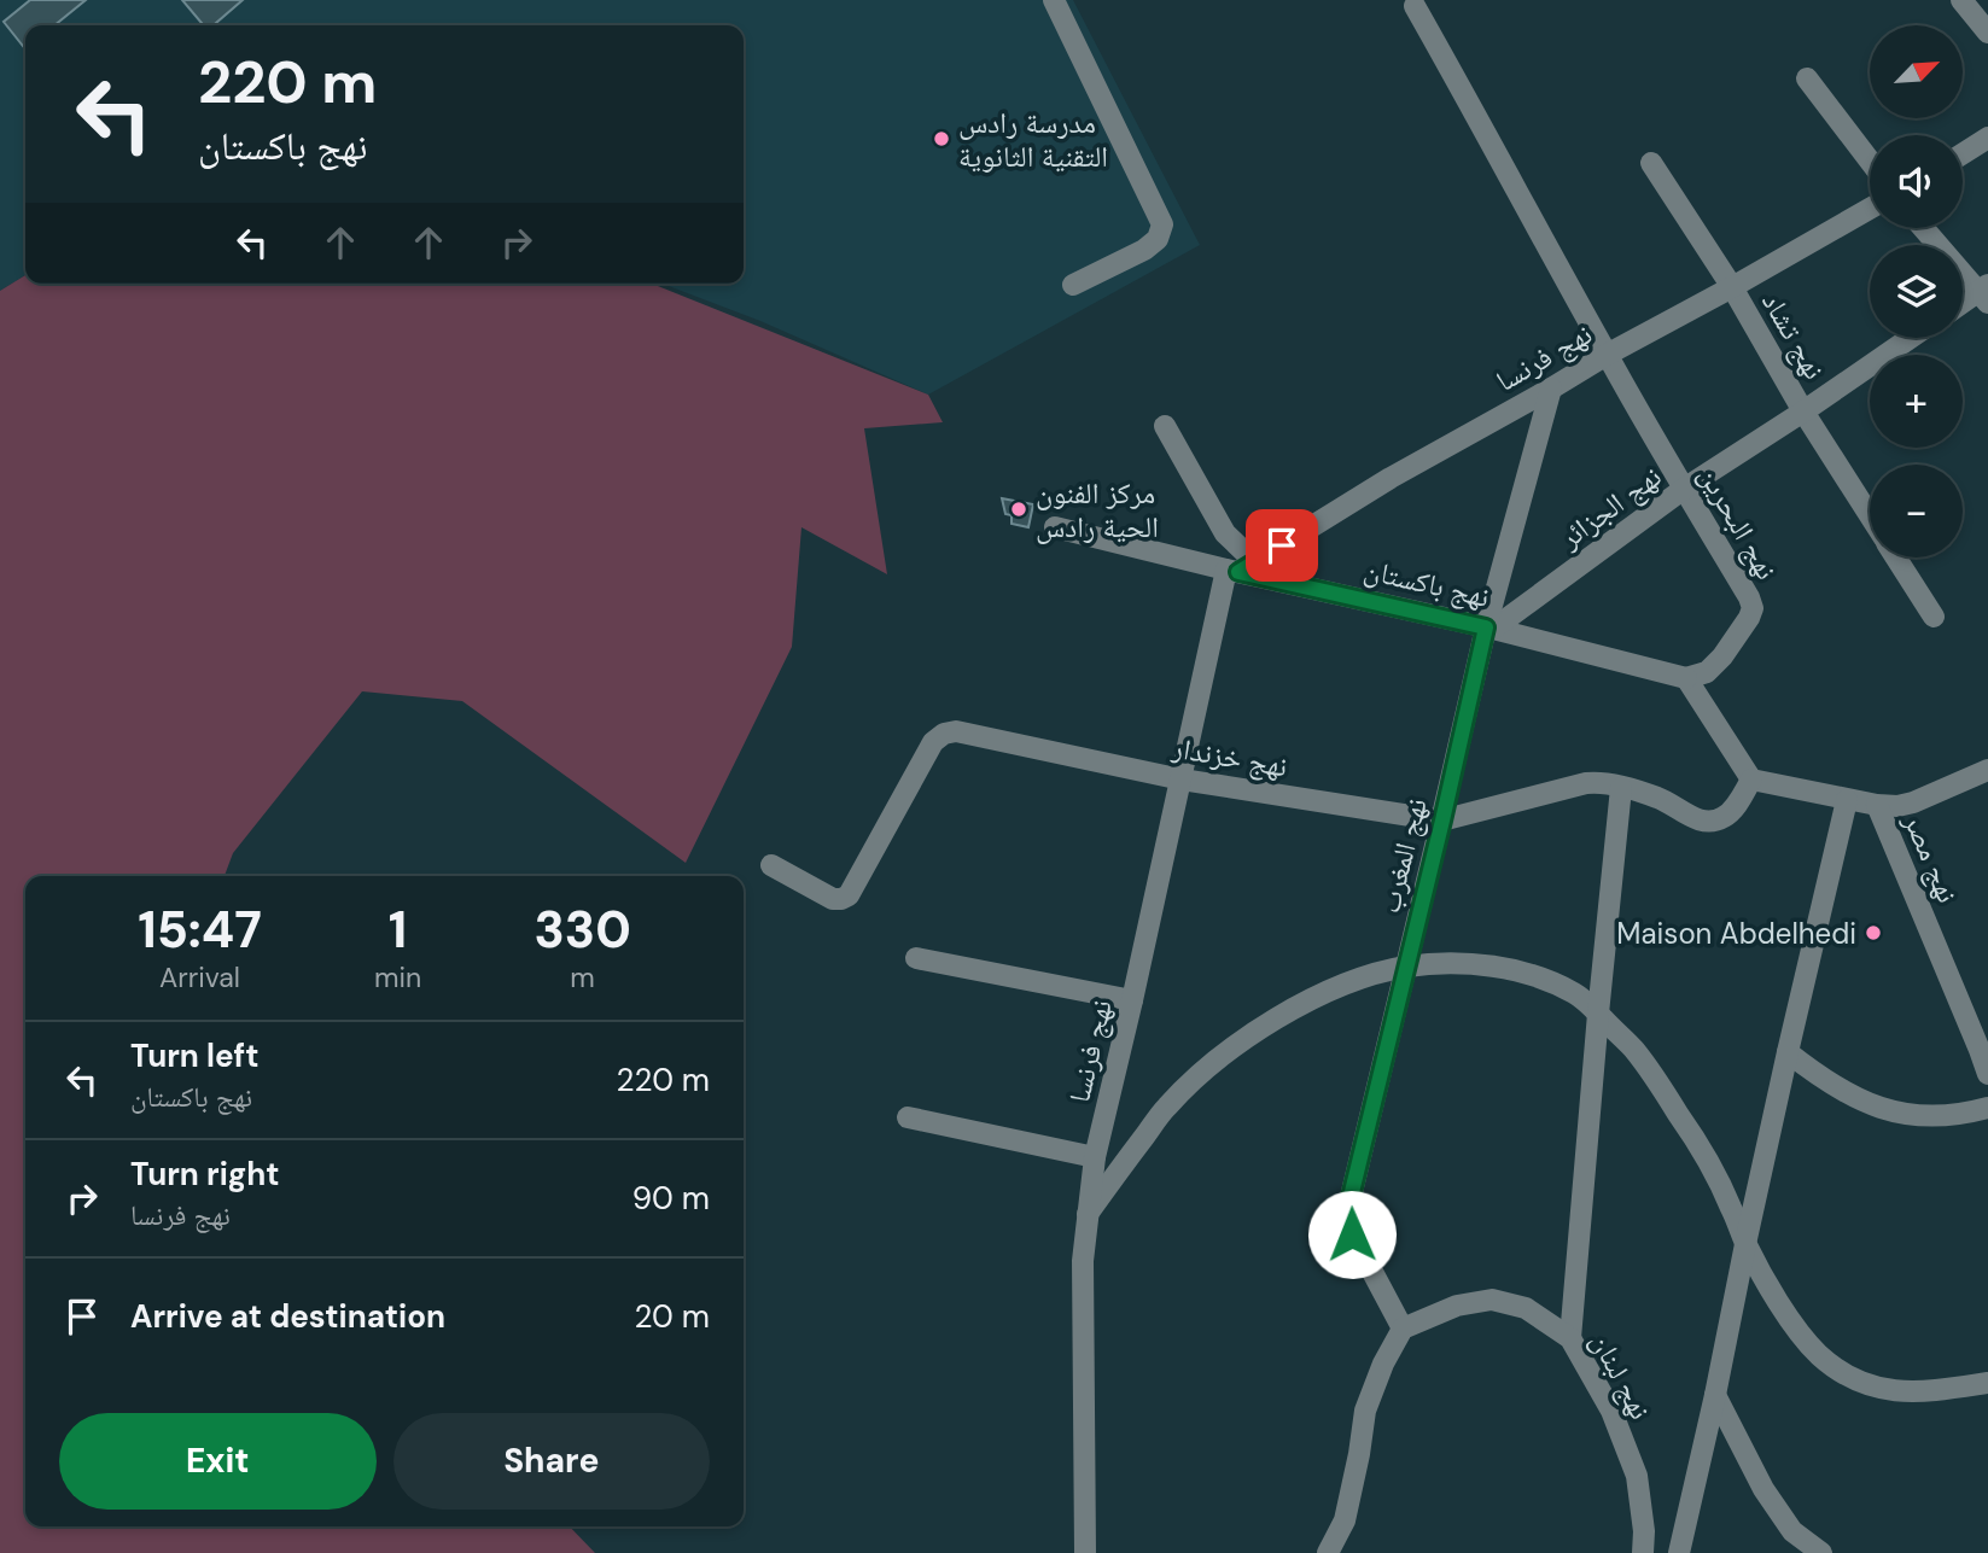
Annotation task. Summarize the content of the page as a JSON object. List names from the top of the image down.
{
  "streets": {
    "street": [
      "نهج تشاد",
      "نهج فرنسا",
      "نهج الجزائر",
      "نهج البحرين",
      "نهج باكستان",
      "نهج خزندار",
      "نهج المغرب",
      "نهج مصر",
      "نهج لبنان"
    ]
  },
  "crossings": [
    ["نهج تشاد", "نهج فرنسا"],
    ["نهج تشاد", "نهج الجزائر"],
    ["نهج فرنسا", "نهج البحرين"],
    ["نهج فرنسا", "نهج باكستان"],
    ["نهج فرنسا", "نهج خزندار"],
    ["نهج فرنسا", "نهج المغرب"],
    ["نهج الجزائر", "نهج البحرين"],
    ["نهج الجزائر", "نهج باكستان"],
    ["نهج الجزائر", "نهج المغرب"],
    ["نهج البحرين", "نهج باكستان"],
    ["نهج باكستان", "نهج المغرب"],
    ["نهج خزندار", "نهج المغرب"],
    ["نهج المغرب", "نهج لبنان"]
  ],
  "places": ["مدرسة رادس التقنية الثانوية", "مركز الفنون الحية رادس", "Maison Abdelhedi"],
  "north": "top right",
  "page": {
    "map_buttons": ["+", "−"],
    "turn": ["220 m", "نهج باكستان"],
    "eta": [
      "15:47",
      "Arrival",
      "1",
      "min",
      "330",
      "m"
    ],
    "list": [
      {
        "name": "Turn left",
        "note": "نهج باكستان",
        "value": "220 m"
      },
      {
        "name": "Turn right",
        "note": "نهج فرنسا",
        "value": "90 m"
      },
      {
        "name": "Arrive at destination",
        "value": "20 m"
      }
    ],
    "buttons": ["Exit", "Share"]
  }
}
